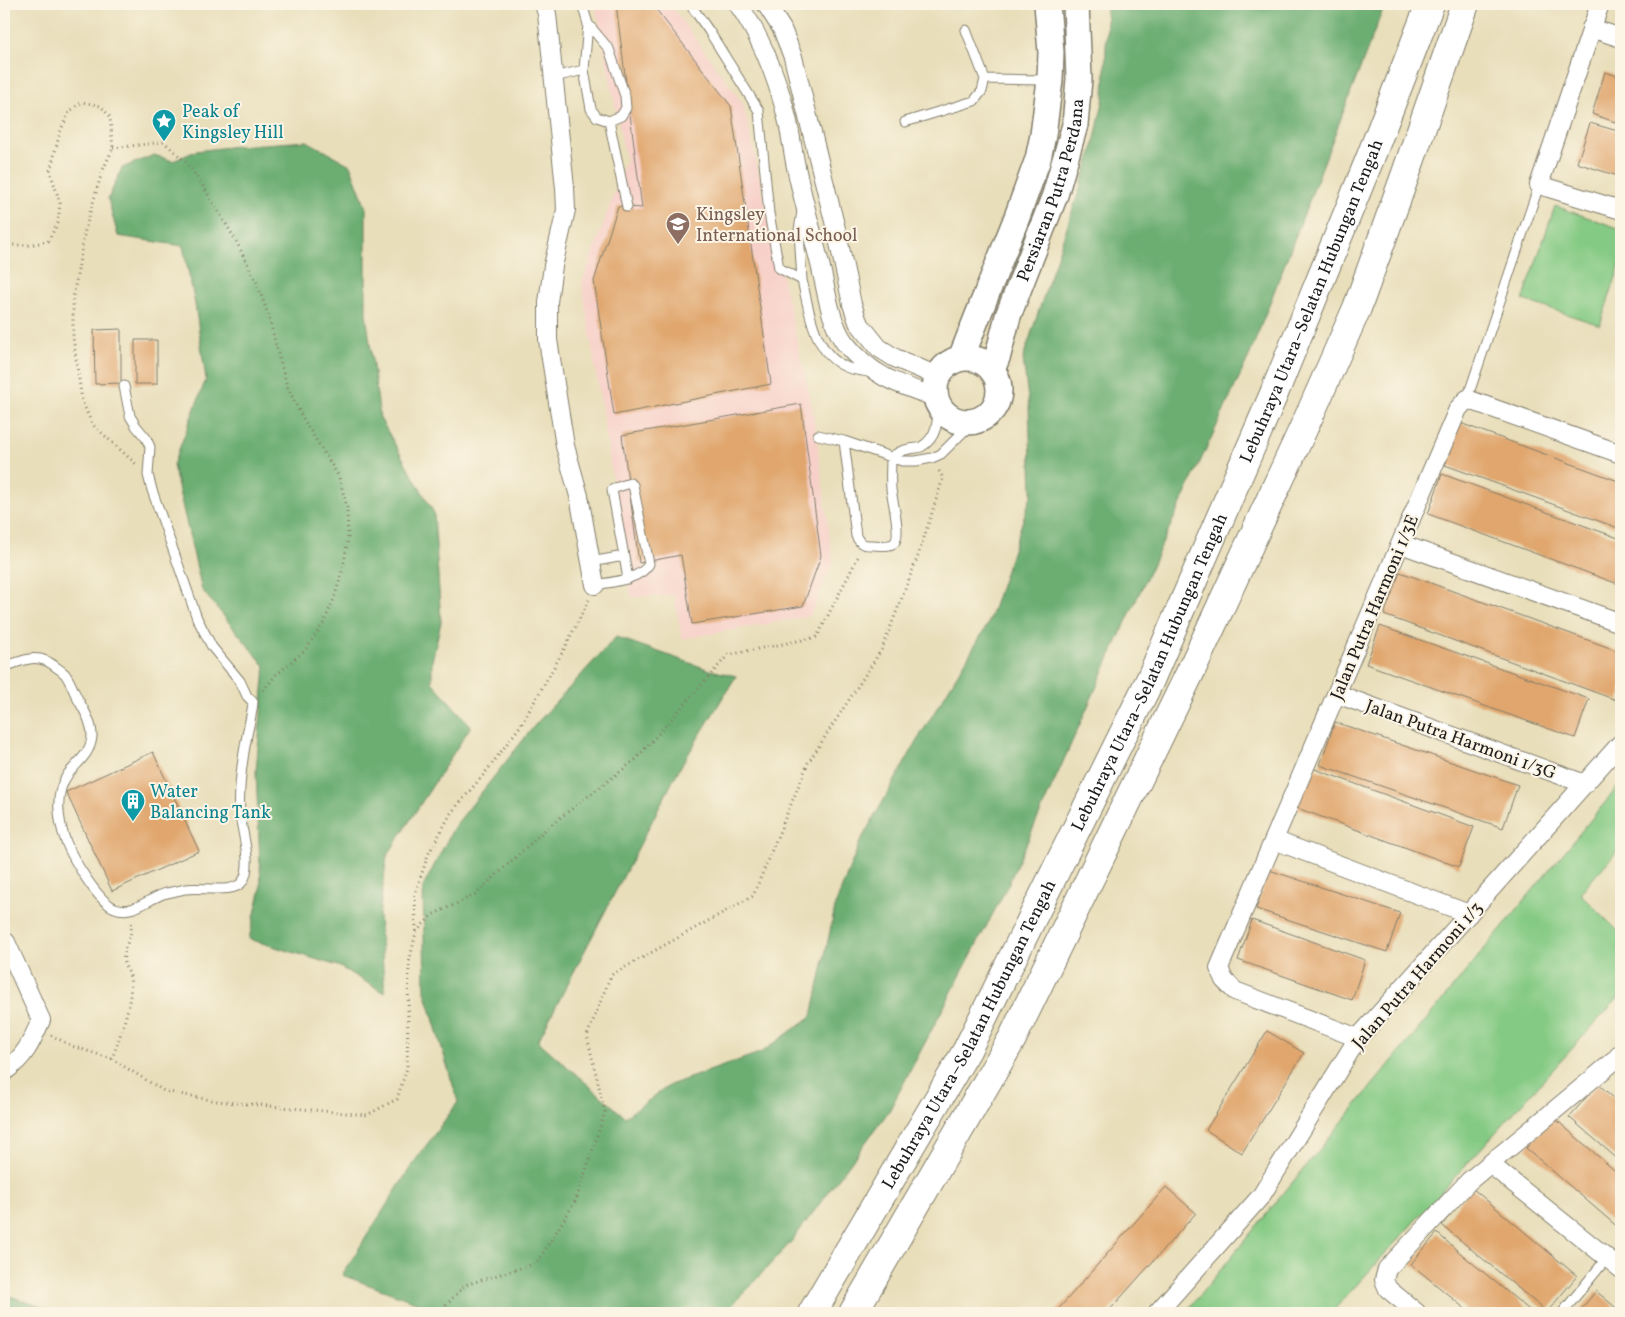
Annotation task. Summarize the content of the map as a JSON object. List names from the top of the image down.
{
  "streets": {
    "highway": ["Lebuhraya Utara–Selatan Hubungan Tengah"],
    "main road": ["Persiaran Putra Perdana"],
    "street": ["Jalan Putra Harmoni 1/3E", "Jalan Putra Harmoni 1/3G", "Jalan Putra Harmoni 1/3"]
  },
  "crossings": [
    ["Jalan Putra Harmoni 1/3E", "Jalan Putra Harmoni 1/3G"],
    ["Jalan Putra Harmoni 1/3E", "Jalan Putra Harmoni 1/3"],
    ["Jalan Putra Harmoni 1/3G", "Jalan Putra Harmoni 1/3"]
  ],
  "places": {
    "place": ["Peak of Kingsley Hill"],
    "school or university": ["Kingsley International School"],
    "building": ["Water Balancing Tank"]
  }
}
